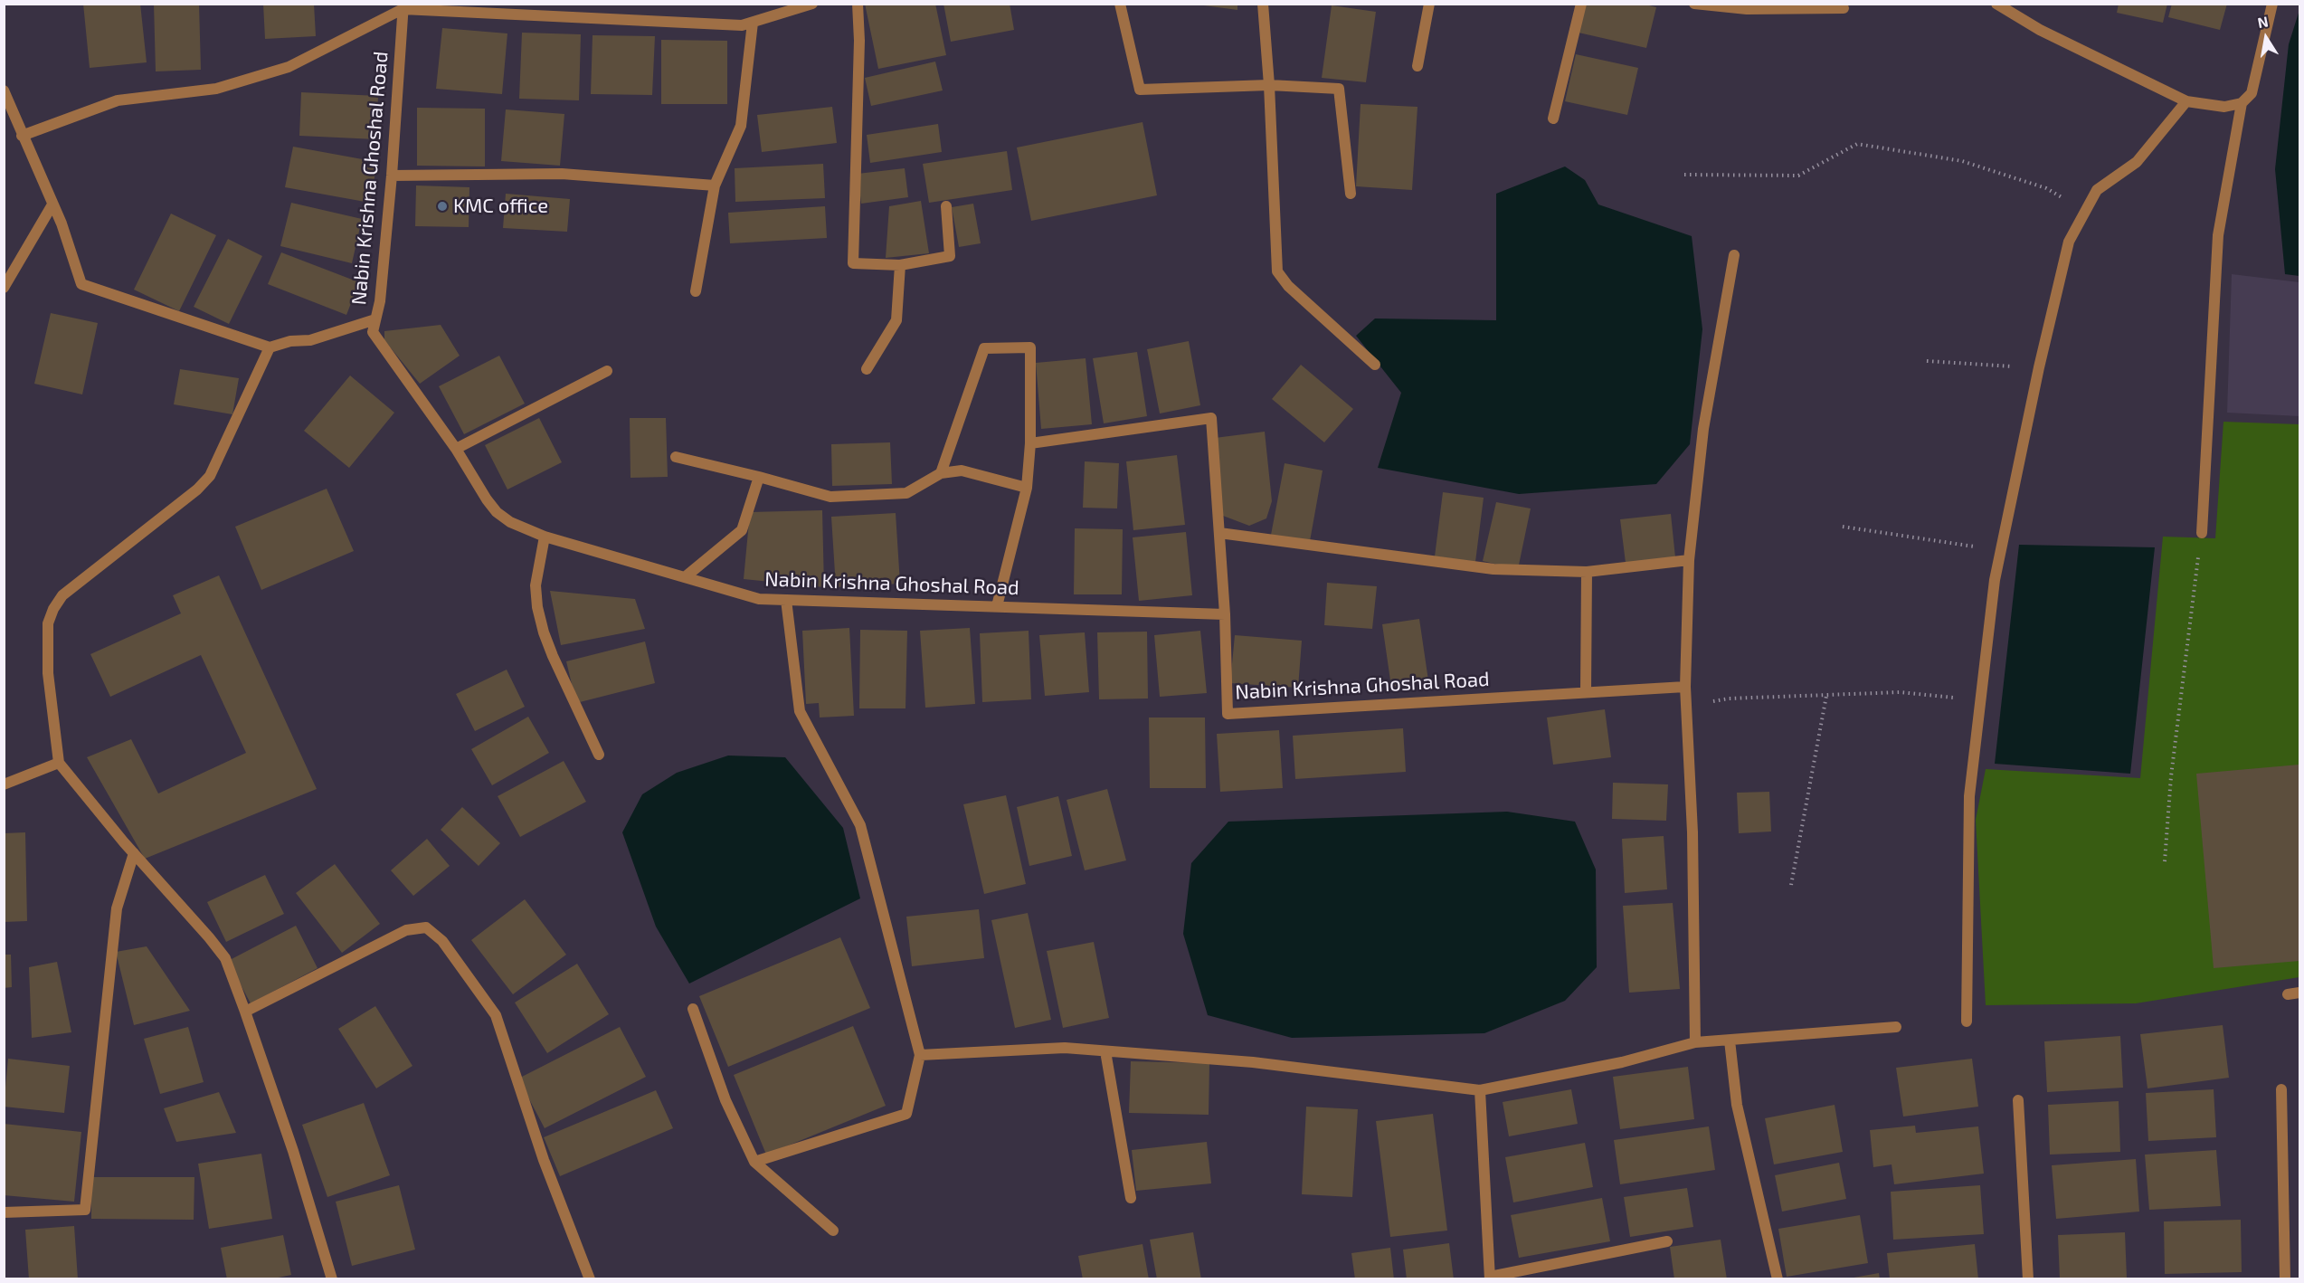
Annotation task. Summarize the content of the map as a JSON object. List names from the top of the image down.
{
  "streets": {
    "street": ["Nabin Krishna Ghoshal Road"]
  },
  "places": ["KMC office"],
  "north": "top"
}
